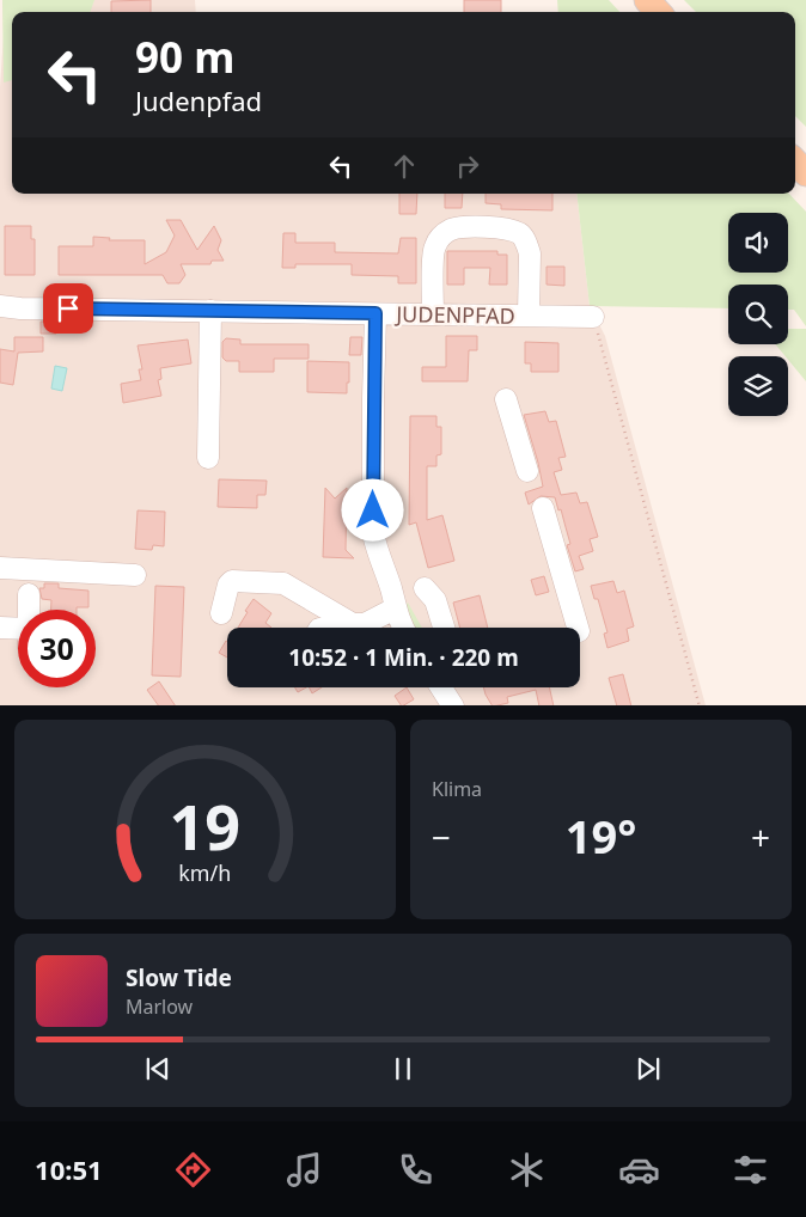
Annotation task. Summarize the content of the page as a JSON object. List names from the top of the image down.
{
  "streets": {
    "street": ["JUDENPFAD"]
  },
  "page": {
    "turn": ["90 m", "Judenpfad"],
    "limit": "30",
    "trip": "10:52 · 1 Min. · 220 m",
    "tile": "Klima",
    "heat": ["−", "19°", "+"],
    "song": ["Slow Tide", "Marlow"],
    "tabs": "10:51",
    "gauge": ["19", "km/h"]
  }
}
